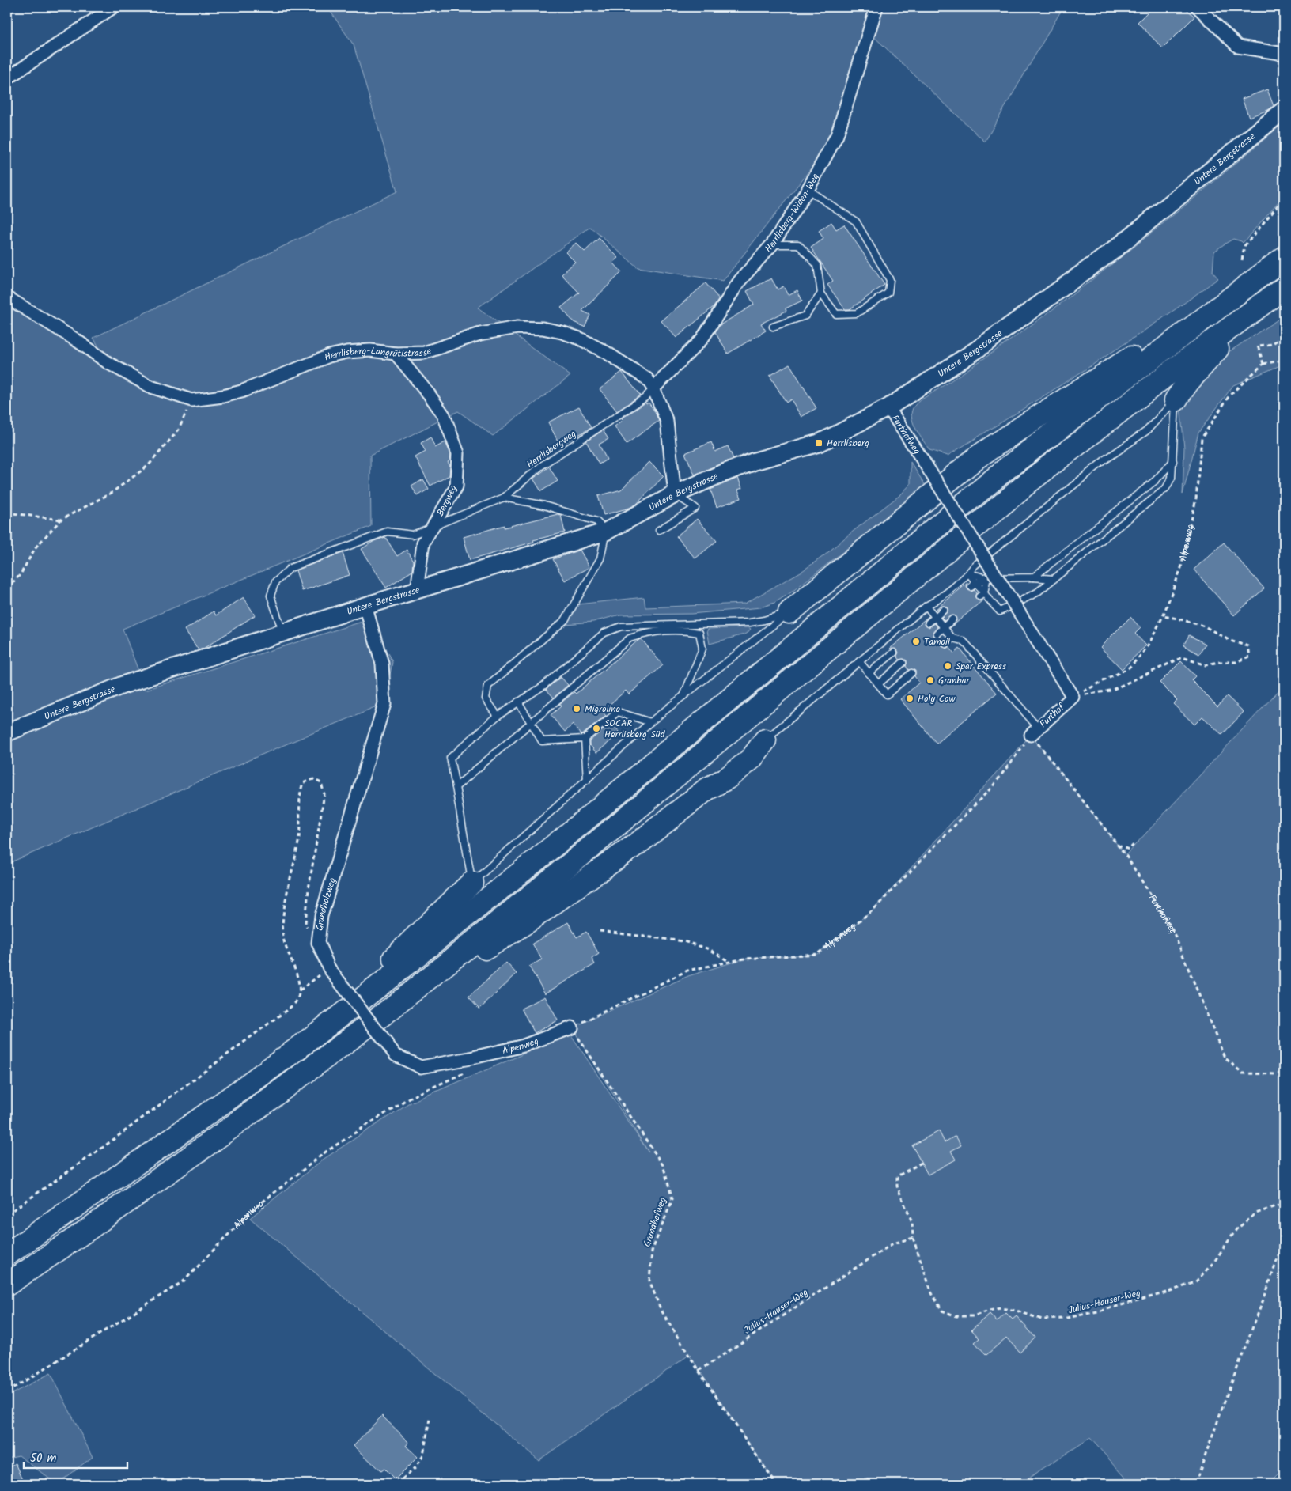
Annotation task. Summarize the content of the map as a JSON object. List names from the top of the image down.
{
  "streets": {
    "main road": ["Untere Bergstrasse"],
    "street": [
      "Herrlisberg-Widen-Weg",
      "Herrlisberg-Langrütistrasse",
      "Furthofweg",
      "Bergweg",
      "Alpenweg",
      "Furthof",
      "Grundholzweg"
    ],
    "lane": ["Herrlisbergweg"],
    "path": ["Grundhofweg", "Julius-Hauser-Weg"]
  },
  "crossings": [
    ["Untere Bergstrasse", "Herrlisberg-Langrütistrasse"],
    ["Untere Bergstrasse", "Furthofweg"],
    ["Untere Bergstrasse", "Herrlisbergweg"],
    ["Untere Bergstrasse", "Bergweg"],
    ["Untere Bergstrasse", "Grundholzweg"],
    ["Herrlisberg-Widen-Weg", "Herrlisberg-Langrütistrasse"],
    ["Herrlisberg-Widen-Weg", "Herrlisbergweg"],
    ["Herrlisberg-Langrütistrasse", "Herrlisbergweg"],
    ["Herrlisberg-Langrütistrasse", "Bergweg"],
    ["Furthofweg", "Alpenweg"],
    ["Furthofweg", "Furthof"],
    ["Herrlisbergweg", "Bergweg"],
    ["Alpenweg", "Furthof"],
    ["Alpenweg", "Grundholzweg"],
    ["Alpenweg", "Grundhofweg"],
    ["Grundhofweg", "Julius-Hauser-Weg"]
  ],
  "places": {
    "transit": ["Herrlisberg"],
    "other": [
      "Tamoil",
      "Spar Express",
      "Granbar",
      "Holy Cow",
      "Migrolino",
      "SOCAR Herrlisberg Süd"
    ]
  },
  "scale_bar": "50 m"
}
